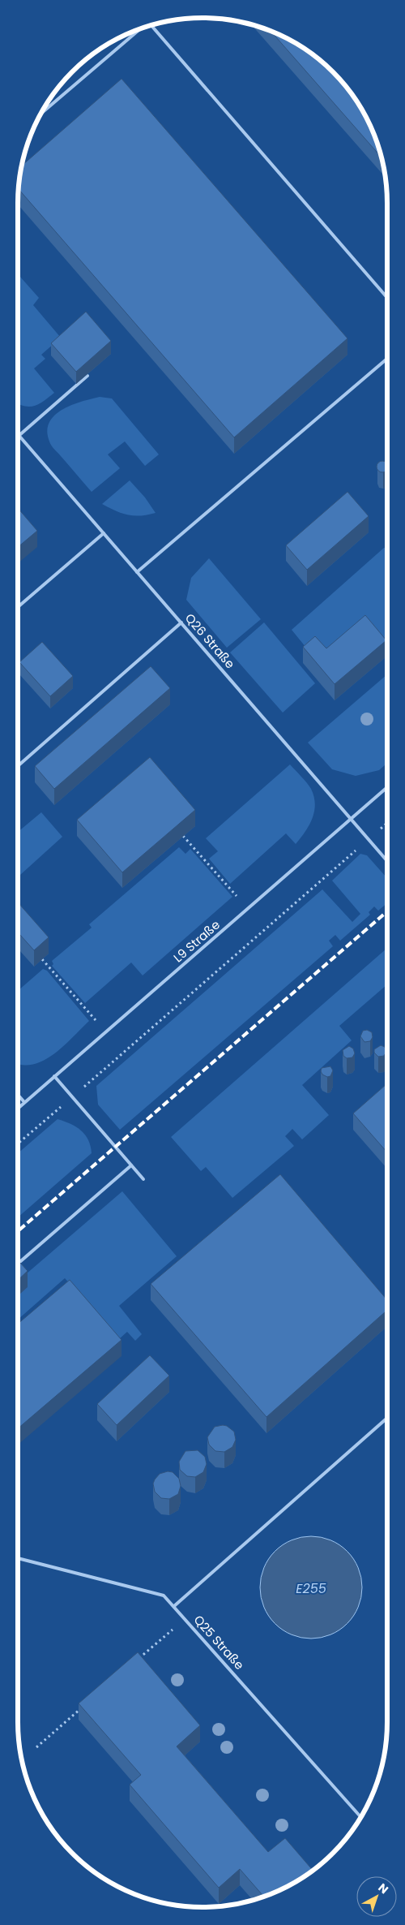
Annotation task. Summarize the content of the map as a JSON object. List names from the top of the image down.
{
  "streets": {
    "lane": ["Q26 Straße", "L9 Straße", "Q25 Straße"]
  },
  "crossings": [
    ["Q26 Straße", "L9 Straße"]
  ],
  "water": ["E255"],
  "north": "top right"
}
